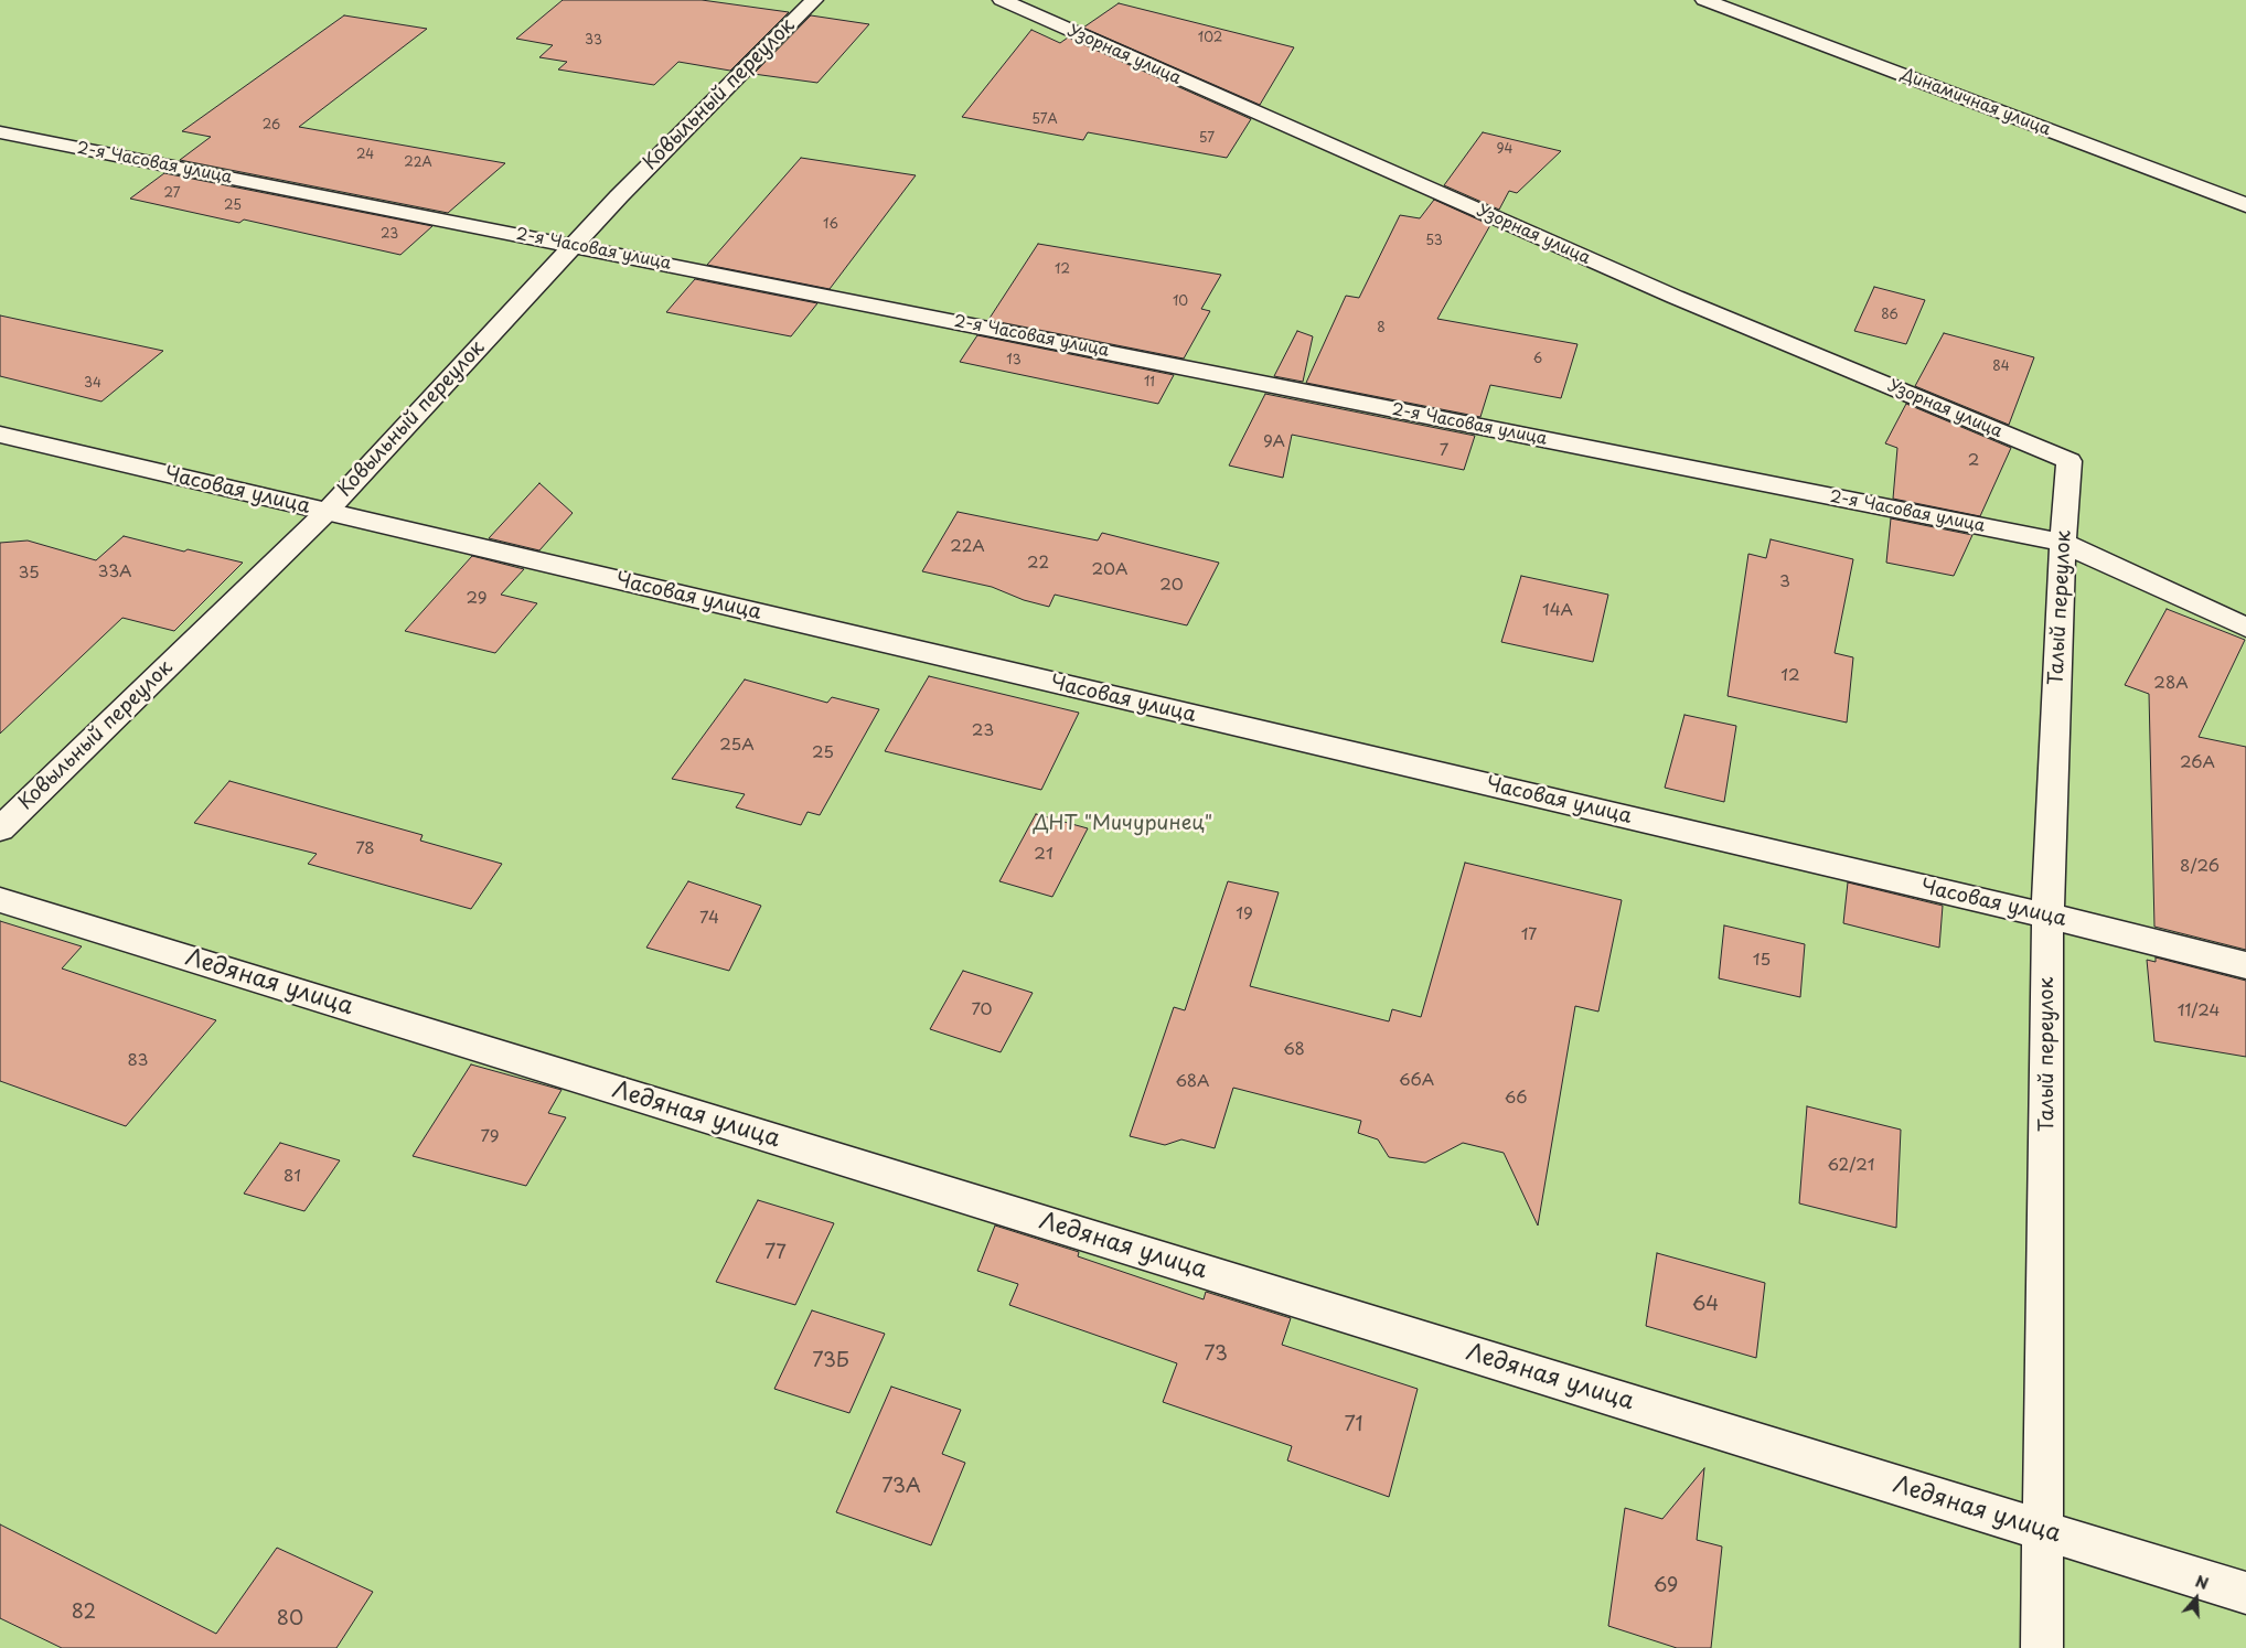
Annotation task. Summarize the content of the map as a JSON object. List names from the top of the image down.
{
  "streets": {
    "street": [
      "Узорная улица",
      "Ковыльный переулок",
      "Динамичная улица",
      "2-я Часовая улица",
      "Часовая улица",
      "Талый переулок",
      "Ледяная улица"
    ]
  },
  "crossings": [
    ["Узорная улица", "Талый переулок"],
    ["Ковыльный переулок", "2-я Часовая улица"],
    ["Ковыльный переулок", "Часовая улица"],
    ["2-я Часовая улица", "Талый переулок"],
    ["Часовая улица", "Талый переулок"],
    ["Талый переулок", "Ледяная улица"]
  ],
  "parks": ["ДНТ \"Мичуринец\""],
  "house_numbers": [
    "102",
    "33",
    "57А",
    "26",
    "57",
    "94",
    "24",
    "22А",
    "27",
    "25",
    "16",
    "23",
    "53",
    "12",
    "10",
    "86",
    "8",
    "6",
    "13",
    "84",
    "11",
    "34",
    "9А",
    "7",
    "2",
    "22А",
    "22",
    "20А",
    "33А",
    "35",
    "3",
    "20",
    "29",
    "14А",
    "12",
    "28А",
    "23",
    "25А",
    "25",
    "26А",
    "78",
    "21",
    "8/26",
    "19",
    "74",
    "17",
    "15",
    "70",
    "11/24",
    "68",
    "83",
    "66А",
    "68А",
    "66",
    "79",
    "62/21",
    "81",
    "77",
    "64",
    "73",
    "73Б",
    "71",
    "73А",
    "69",
    "82",
    "80"
  ],
  "north": "top"
}
